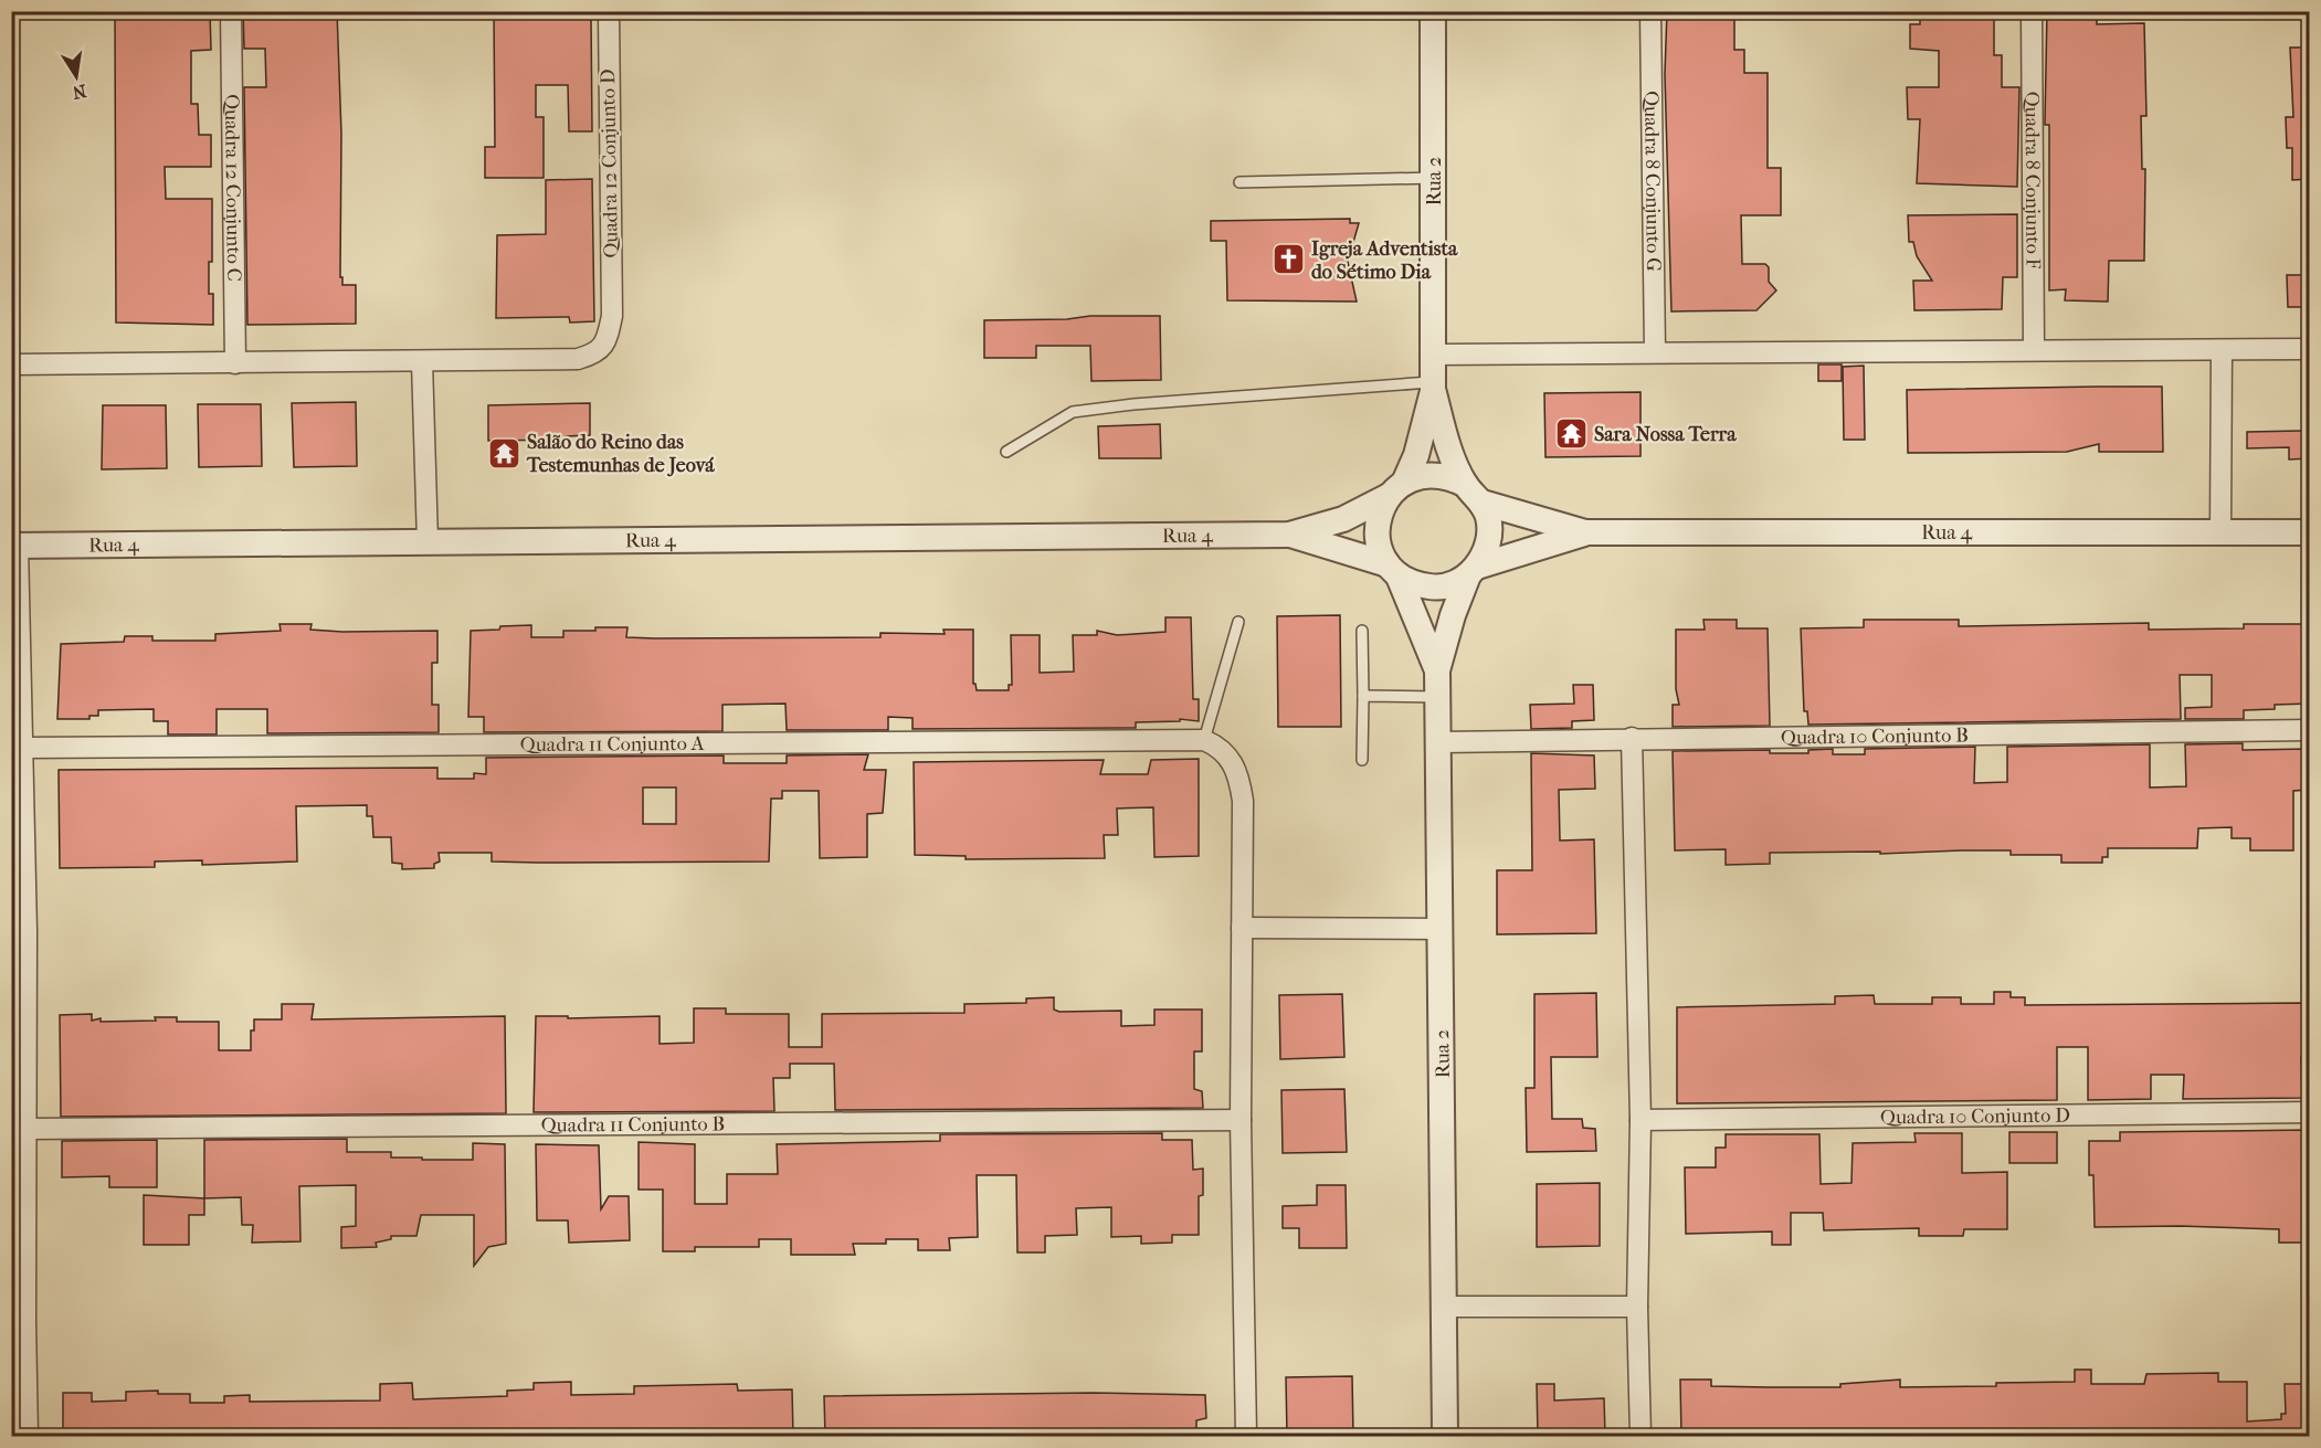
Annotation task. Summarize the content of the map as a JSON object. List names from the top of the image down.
{
  "streets": {
    "street": [
      "Quadra 12 Conjunto D",
      "Quadra 8 Conjunto F",
      "Rua 2",
      "Quadra 8 Conjunto G",
      "Quadra 12 Conjunto C",
      "Rua 4",
      "Quadra 10 Conjunto B",
      "Quadra 11 Conjunto A",
      "Quadra 10 Conjunto D",
      "Quadra 11 Conjunto B"
    ]
  },
  "crossings": [
    ["Rua 2", "Quadra 10 Conjunto B"]
  ],
  "places": {
    "church": ["Igreja Adventista do Sétimo Dia"],
    "temple": ["Sara Nossa Terra", "Salão do Reino das Testemunhas de Jeová"]
  },
  "north": "bottom"
}
